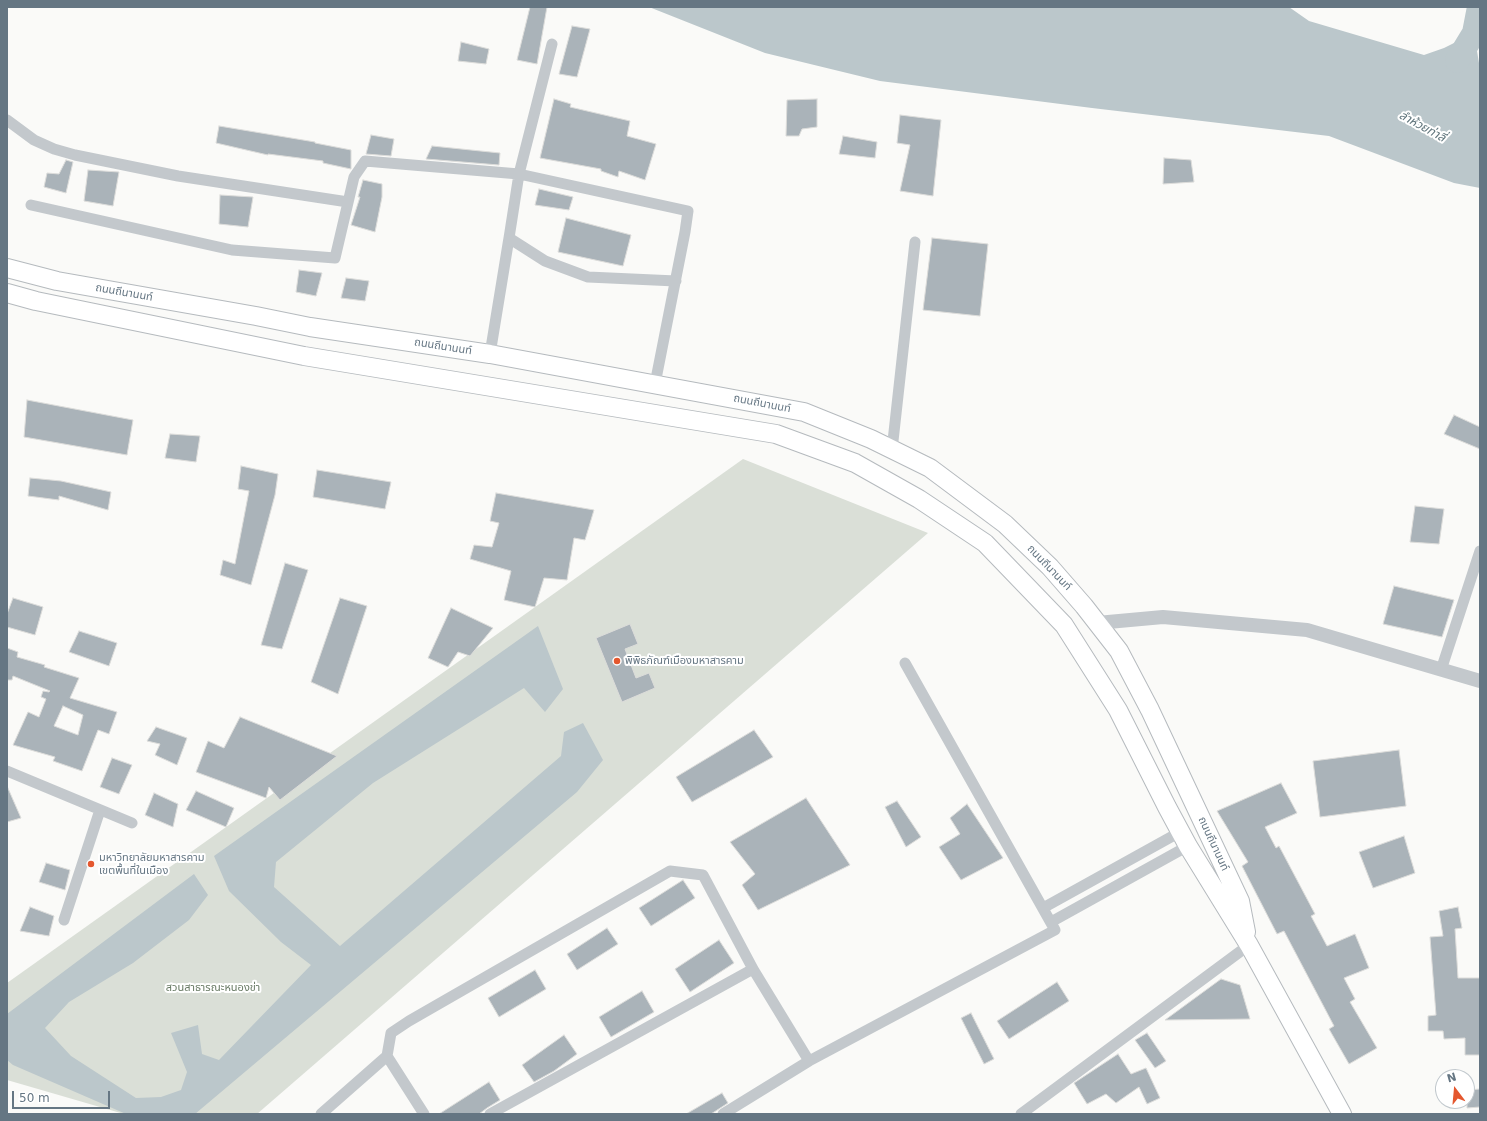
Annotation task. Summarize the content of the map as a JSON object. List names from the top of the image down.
{
  "streets": {
    "main road": ["ถนนถีนานนท์"]
  },
  "water": ["ลำห้วยท่าลี่"],
  "parks": ["สวนสาธารณะหนองข่า"],
  "places": ["พิพิธภัณฑ์เมืองมหาสารคาม", "มหาวิทยาลัยมหาสารคาม เขตพื้นที่ในเมือง"],
  "scale_bar": "50 m",
  "north": "top"
}
